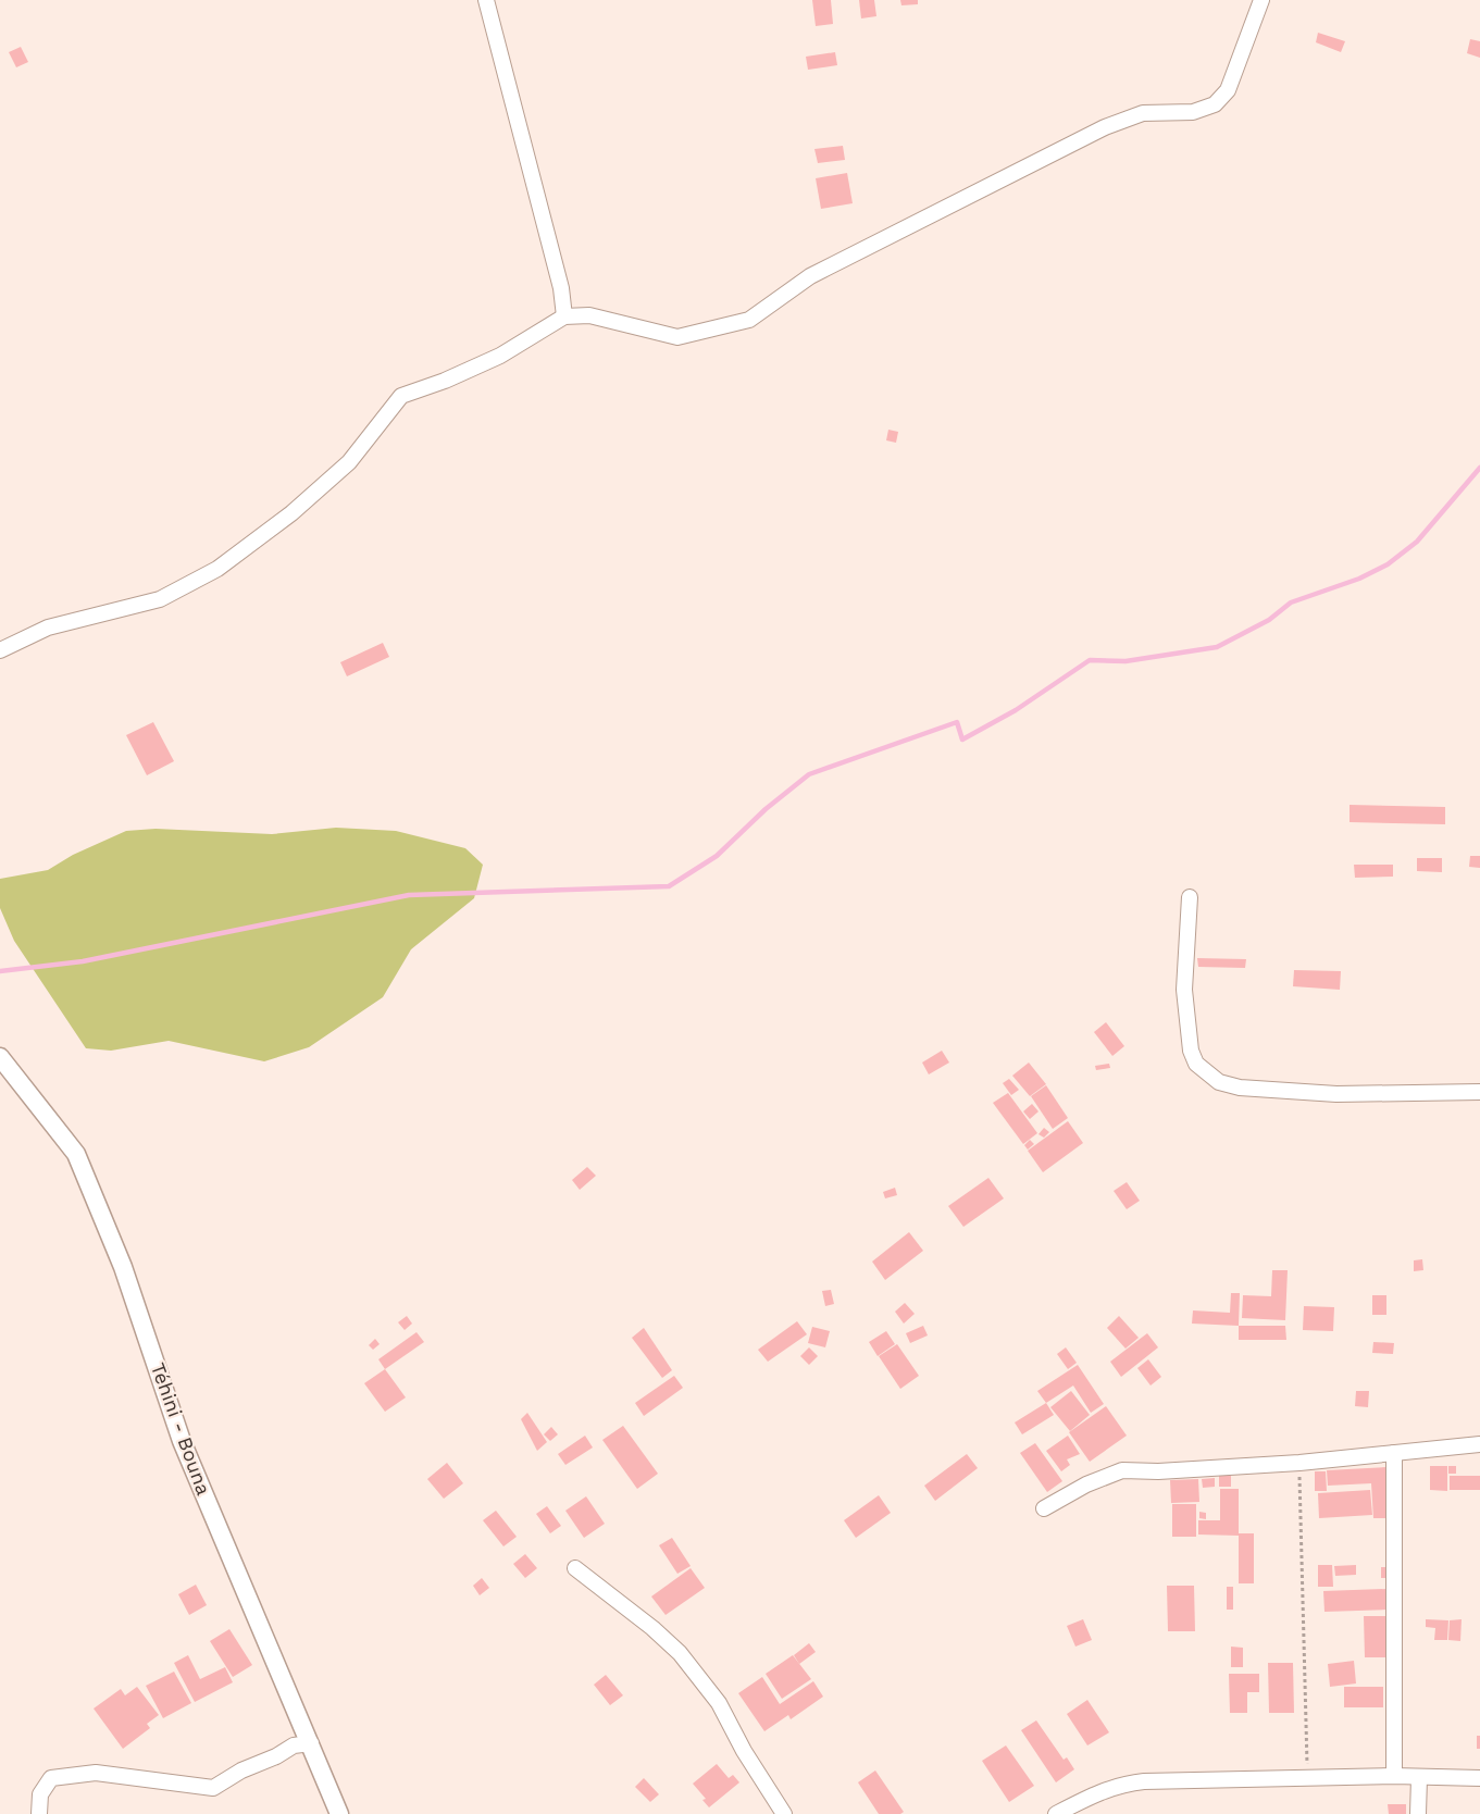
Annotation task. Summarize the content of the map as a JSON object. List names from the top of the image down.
{
  "streets": {
    "street": ["Téhini - Bouna"]
  }
}
